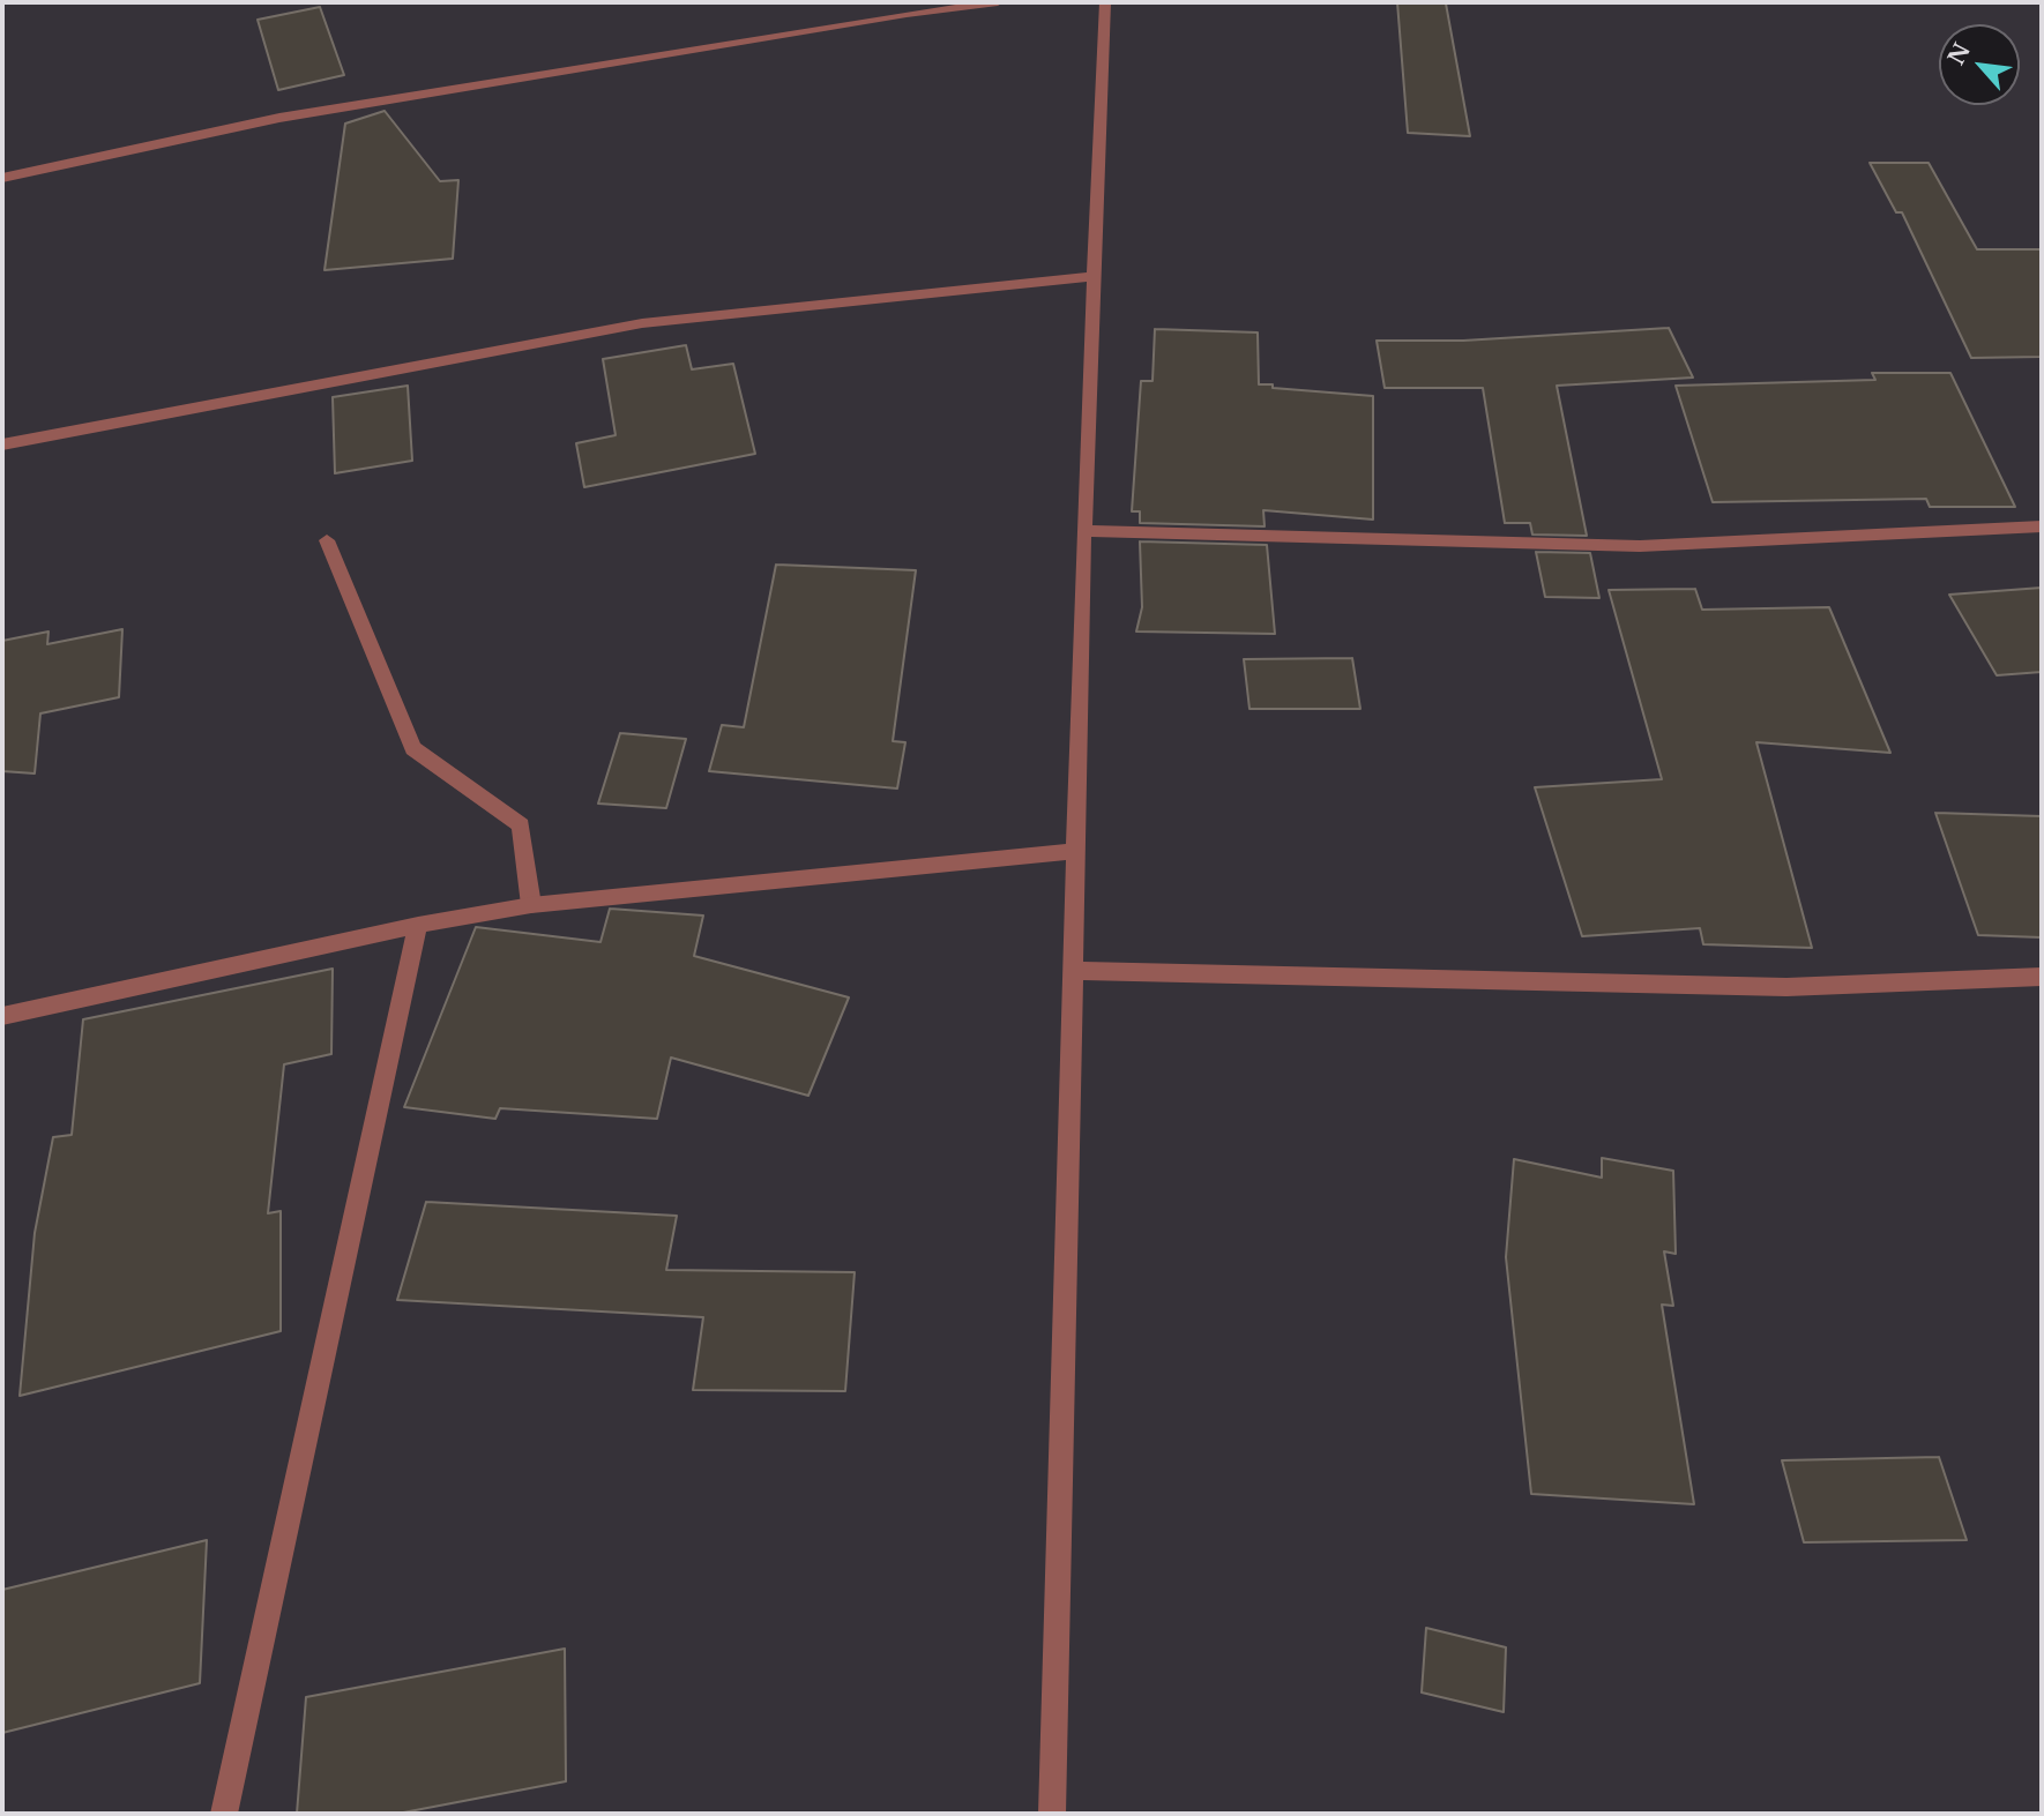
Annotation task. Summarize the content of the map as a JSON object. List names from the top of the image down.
{
  "north": "top left"
}
